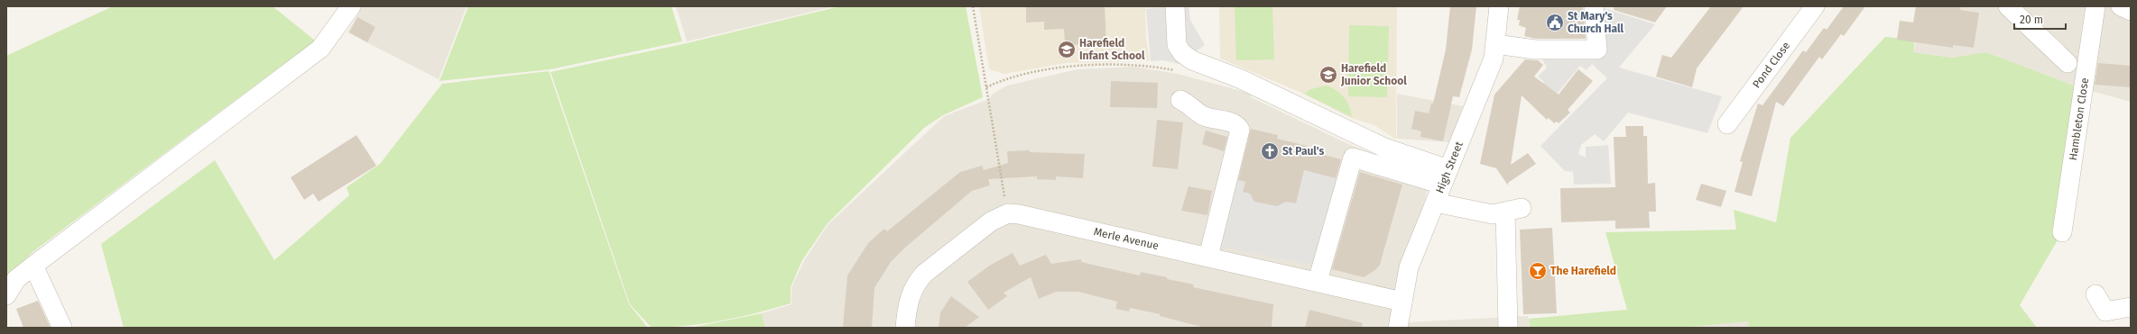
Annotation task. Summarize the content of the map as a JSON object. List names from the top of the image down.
{
  "streets": {
    "street": [
      "Pond Close",
      "Hambleton Close",
      "High Street",
      "Merle Avenue"
    ]
  },
  "crossings": [
    ["High Street", "Merle Avenue"]
  ],
  "places": {
    "public building": ["St Mary's Church Hall"],
    "school or university": ["Harefield Infant School", "Harefield Junior School"],
    "church": ["St Paul's"],
    "bar": ["The Harefield"]
  },
  "scale_bar": "20 m"
}
